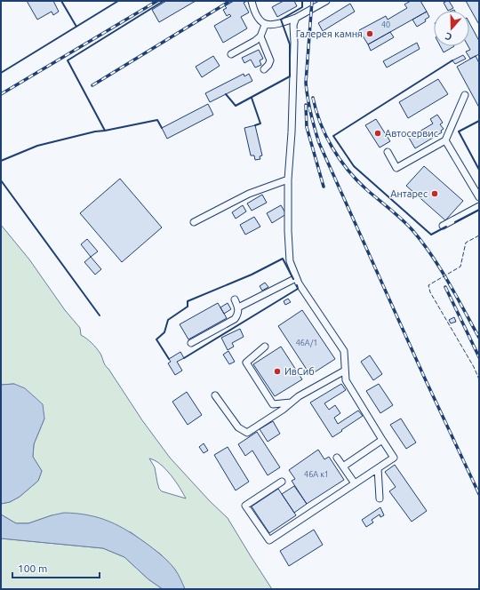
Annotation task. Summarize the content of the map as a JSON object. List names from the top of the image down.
{
  "places": [
    "Галерея камня",
    "Автосервис",
    "Антарес",
    "ИвСиб"
  ],
  "house_numbers": ["40", "46А/1", "46А к1"],
  "scale_bar": "100 m",
  "north": "bottom"
}
